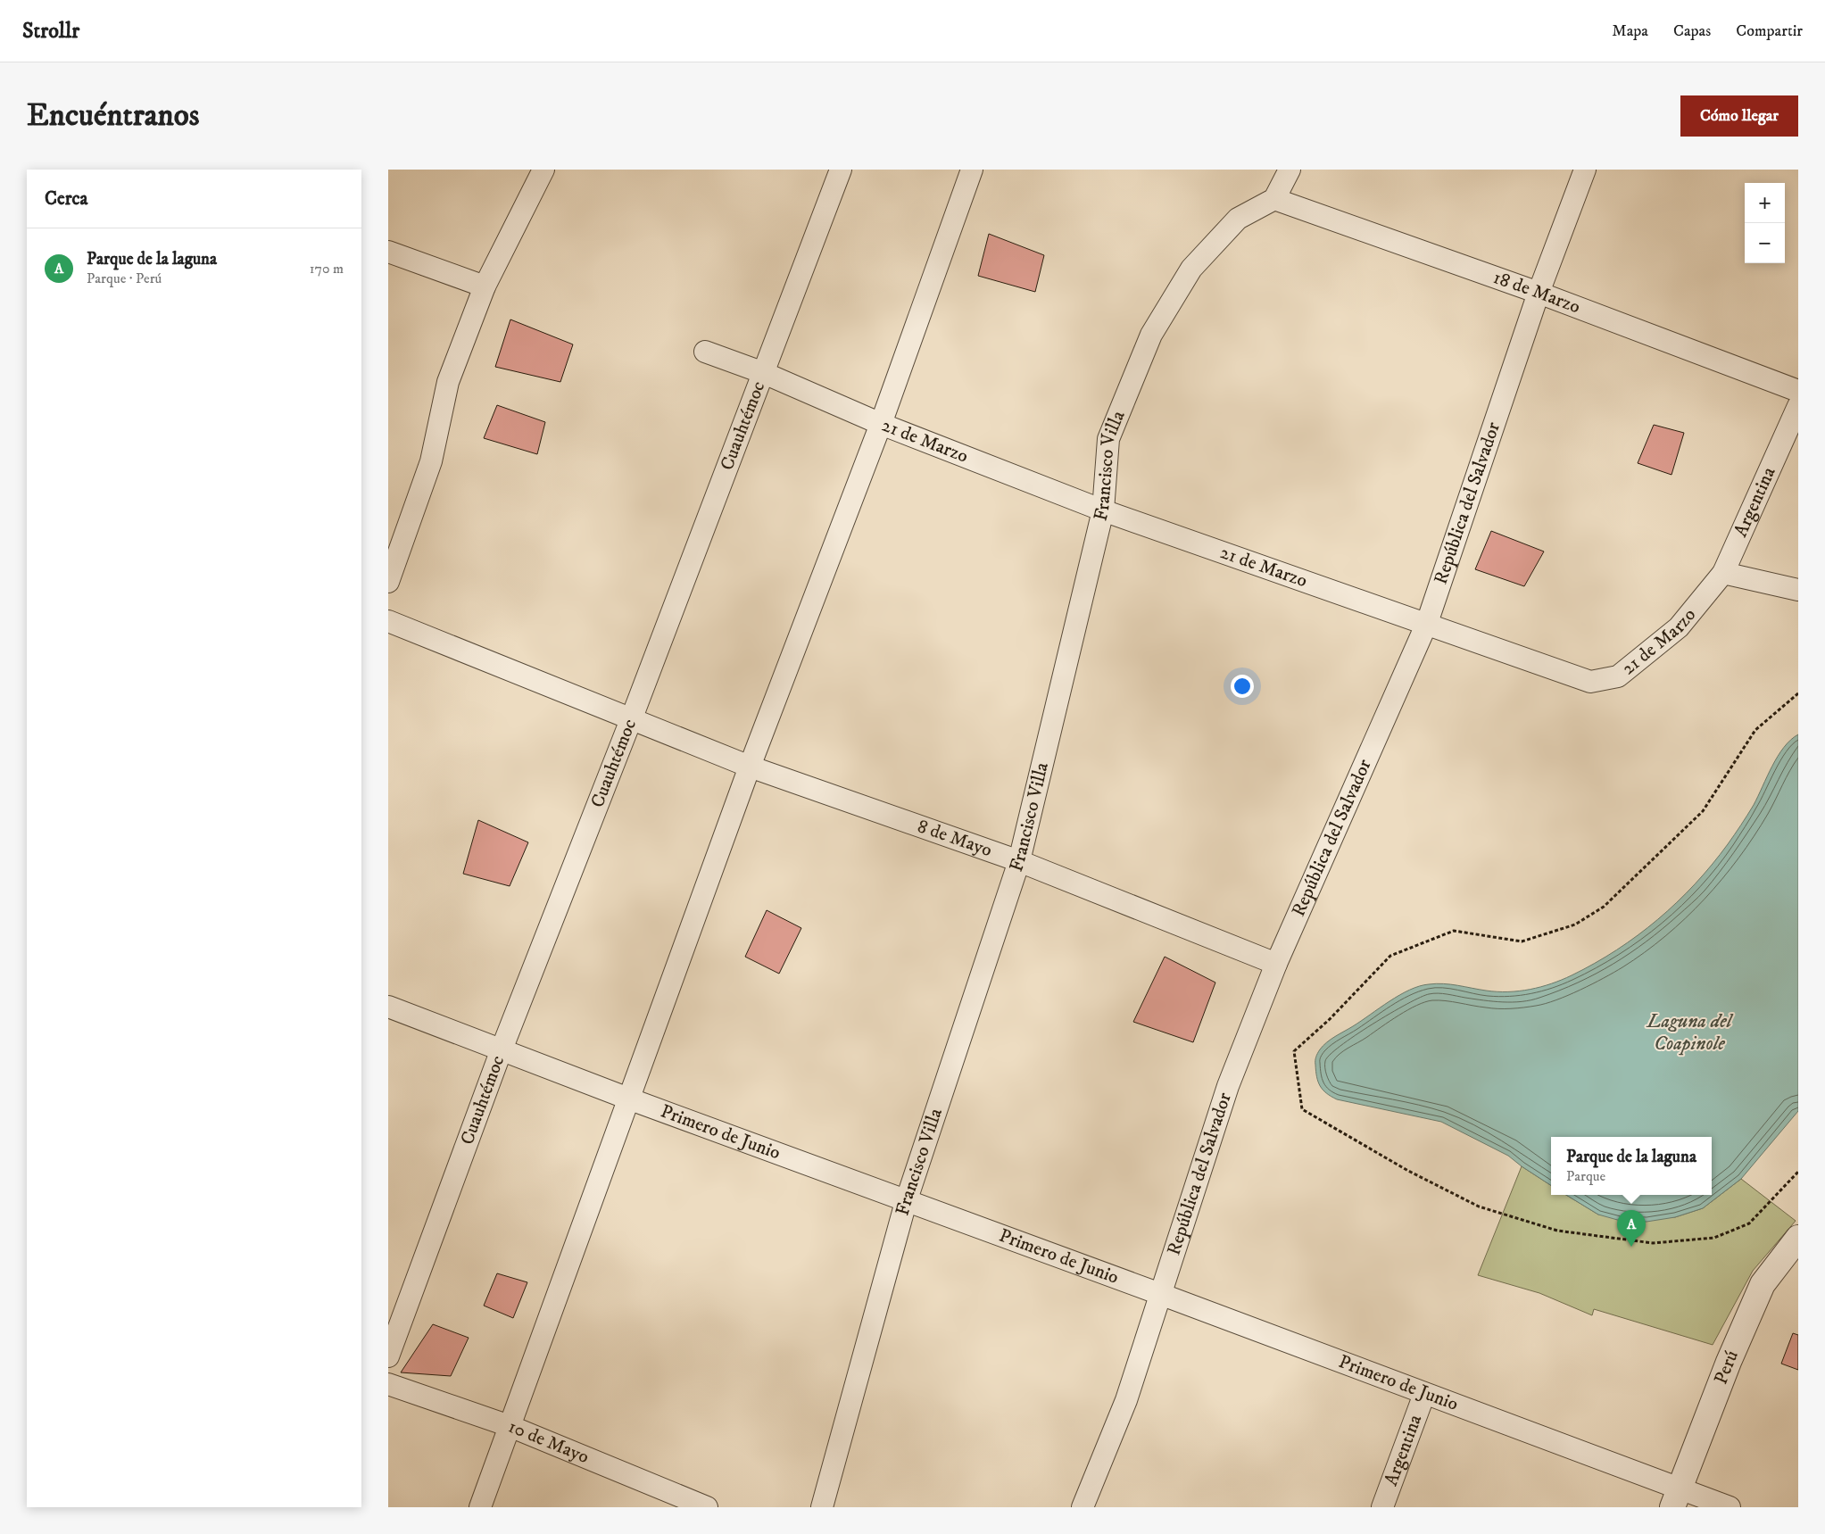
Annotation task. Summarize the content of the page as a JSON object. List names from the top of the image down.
{
  "streets": {
    "street": [
      "18 de Marzo",
      "Cuauhtémoc",
      "21 de Marzo",
      "Francisco Villa",
      "Argentina",
      "República del Salvador",
      "8 de Mayo",
      "Primero de Junio",
      "Perú",
      "10 de Mayo"
    ]
  },
  "crossings": [
    ["18 de Marzo", "Francisco Villa"],
    ["18 de Marzo", "República del Salvador"],
    ["Cuauhtémoc", "21 de Marzo"],
    ["Cuauhtémoc", "8 de Mayo"],
    ["Cuauhtémoc", "Primero de Junio"],
    ["21 de Marzo", "Francisco Villa"],
    ["21 de Marzo", "Argentina"],
    ["21 de Marzo", "República del Salvador"],
    ["Francisco Villa", "8 de Mayo"],
    ["Francisco Villa", "Primero de Junio"],
    ["Argentina", "Primero de Junio"],
    ["República del Salvador", "8 de Mayo"],
    ["República del Salvador", "Primero de Junio"],
    ["Primero de Junio", "Perú"]
  ],
  "water": ["Laguna del Coapinole"],
  "page": {
    "header": "Strollr",
    "nav": ["Mapa", "Capas", "Compartir"],
    "buttons": "Cómo llegar",
    "title": "Encuéntranos",
    "heading": "Cerca",
    "map_buttons": ["+", "−"],
    "list": [
      {
        "mark": "A",
        "name": "Parque de la laguna",
        "note": "Parque · Perú",
        "value": "170 m"
      }
    ],
    "popup": ["Parque de la laguna", "Parque"],
    "pins": "A"
  }
}
